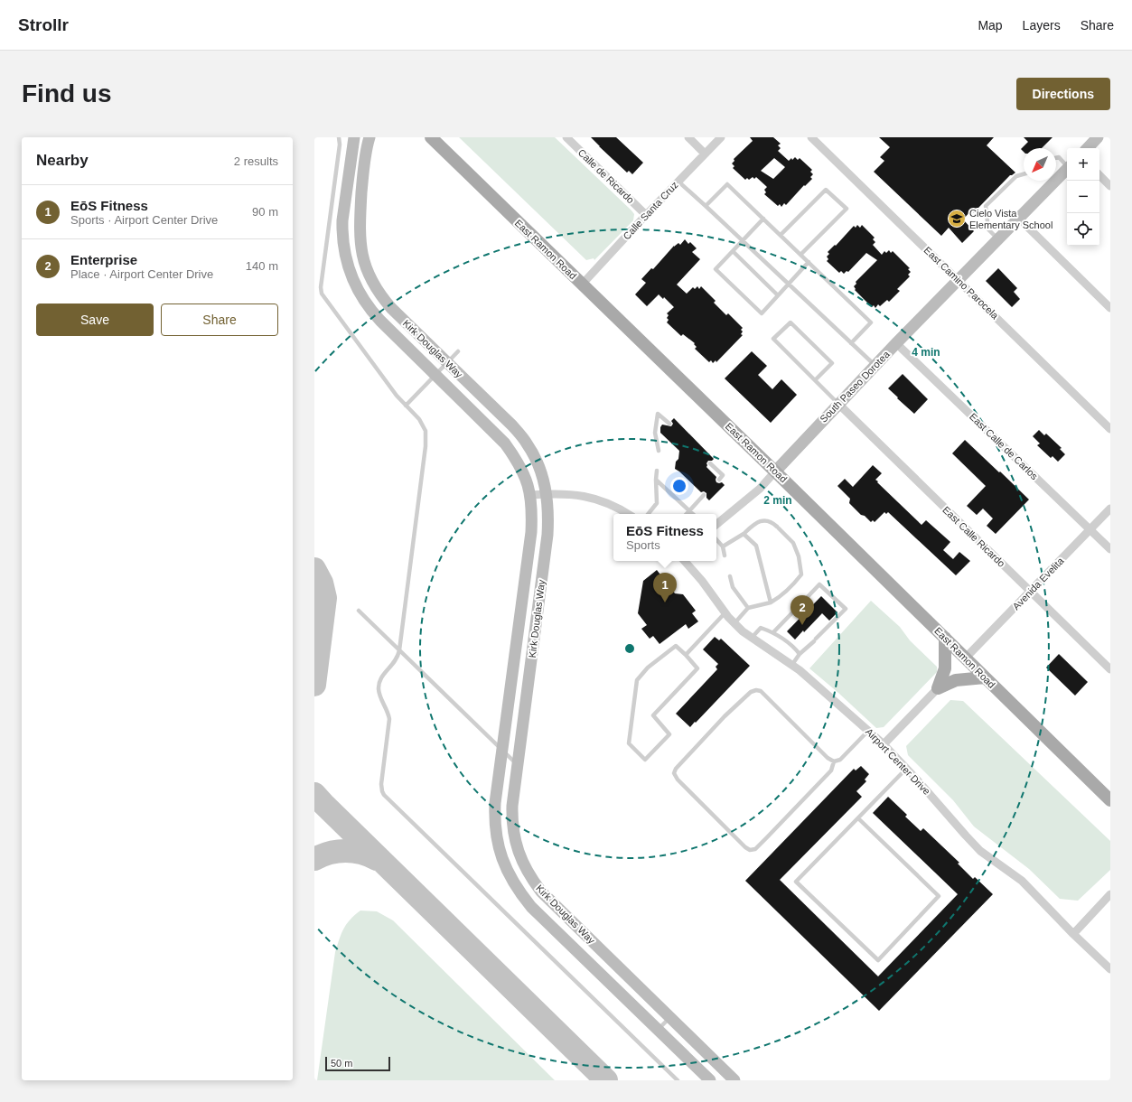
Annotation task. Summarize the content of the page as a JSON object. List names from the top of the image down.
{
  "streets": {
    "main road": ["East Ramon Road"],
    "street": [
      "Calle de Ricardo",
      "Calle Santa Cruz",
      "East Camino Parocela",
      "Kirk Douglas Way",
      "South Paseo Dorotea",
      "East Calle de Carlos",
      "East Calle Ricardo",
      "Avenida Evelita",
      "Airport Center Drive"
    ]
  },
  "crossings": [
    ["Calle de Ricardo", "Calle Santa Cruz"],
    ["Calle Santa Cruz", "East Ramon Road"],
    ["East Ramon Road", "South Paseo Dorotea"],
    ["East Ramon Road", "Avenida Evelita"],
    ["East Camino Parocela", "South Paseo Dorotea"],
    ["South Paseo Dorotea", "East Calle de Carlos"],
    ["South Paseo Dorotea", "East Calle Ricardo"],
    ["East Calle de Carlos", "Avenida Evelita"],
    ["East Calle Ricardo", "Avenida Evelita"]
  ],
  "places": {
    "school or university": ["Cielo Vista Elementary School"]
  },
  "scale_bar": "50 m",
  "north": "bottom left",
  "page": {
    "header": "Strollr",
    "nav": ["Map", "Layers", "Share"],
    "buttons": [
      "Directions",
      ["Save", "Share"]
    ],
    "title": "Find us",
    "heading": ["Nearby", "2 results"],
    "map_buttons": ["+", "−"],
    "list": [
      {
        "mark": "1",
        "name": "EōS Fitness",
        "note": "Sports · Airport Center Drive",
        "value": "90 m"
      },
      {
        "mark": "2",
        "name": "Enterprise",
        "note": "Place · Airport Center Drive",
        "value": "140 m"
      }
    ],
    "popup": ["EōS Fitness", "Sports"],
    "pins": ["1", "2"],
    "scale": "50 m"
  },
  "rings": ["4 min", "2 min"]
}
